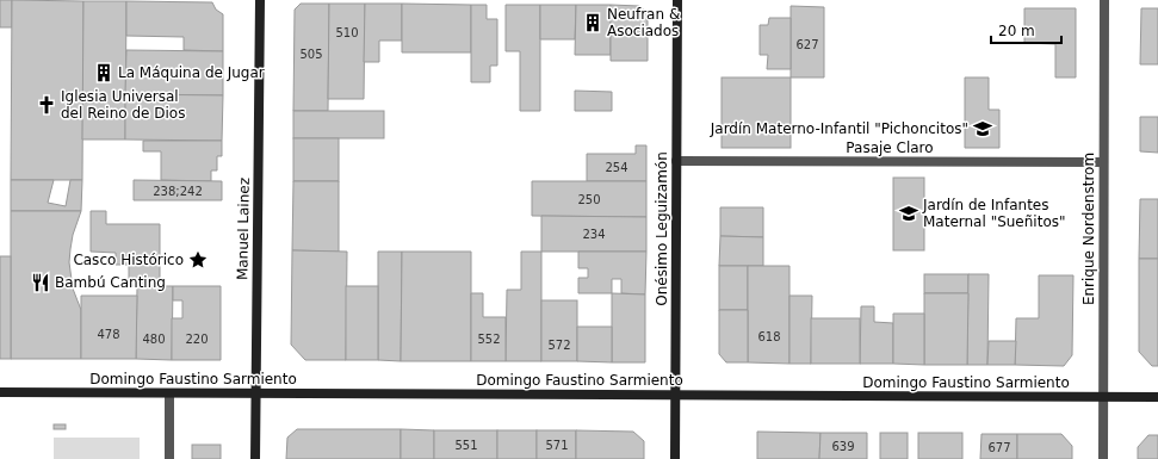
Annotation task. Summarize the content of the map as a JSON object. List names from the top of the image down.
{
  "streets": {
    "main road": ["Manuel Lainez", "Onésimo Leguizamón", "Domingo Faustino Sarmiento"],
    "street": ["Pasaje Claro", "Enrique Nordenstrom"]
  },
  "crossings": [
    ["Pasaje Claro", "Onésimo Leguizamón"],
    ["Pasaje Claro", "Enrique Nordenstrom"],
    ["Manuel Lainez", "Domingo Faustino Sarmiento"],
    ["Onésimo Leguizamón", "Domingo Faustino Sarmiento"],
    ["Enrique Nordenstrom", "Domingo Faustino Sarmiento"]
  ],
  "places": {
    "building": ["Neufran & Asociados", "La Máquina de Jugar"],
    "church": ["Iglesia Universal del Reino de Dios"],
    "school or university": ["Jardín Materno-Infantil \"Pichoncitos\"", "Jardín de Infantes Maternal \"Sueñitos\""],
    "place": ["Casco Histórico"],
    "restaurant": ["Bambú Canting"]
  },
  "house_numbers": [
    "510",
    "627",
    "505",
    "254",
    "238;242",
    "250",
    "234",
    "478",
    "618",
    "480",
    "220",
    "552",
    "572",
    "551",
    "571",
    "639",
    "677"
  ],
  "scale_bar": "20 m"
}
